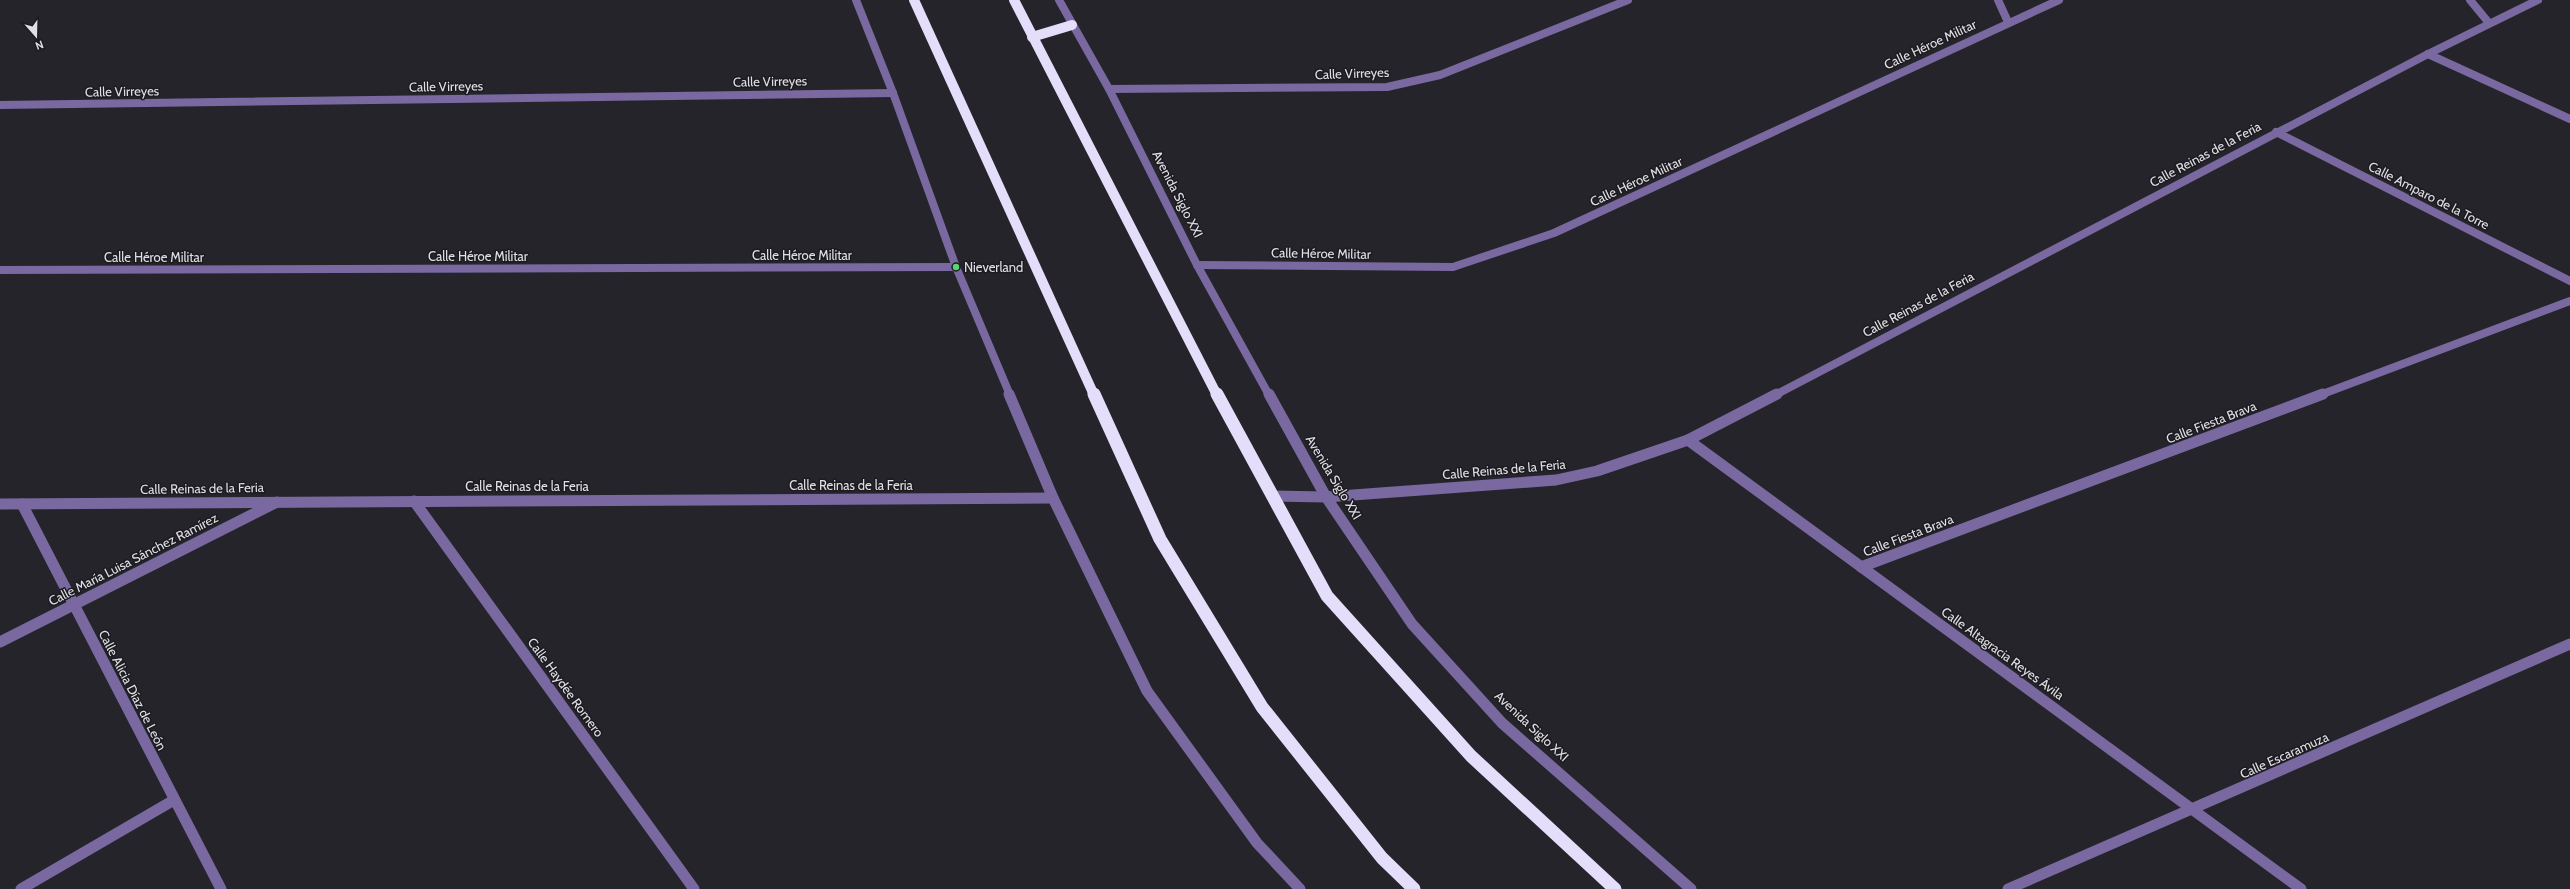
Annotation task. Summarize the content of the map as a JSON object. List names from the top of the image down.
{
  "streets": {
    "street": [
      "Calle Héroe Militar",
      "Calle Virreyes",
      "Calle Reinas de la Feria",
      "Avenida Siglo XXI",
      "Calle Amparo de la Torre",
      "Calle Fiesta Brava",
      "Calle María Luisa Sánchez Ramírez",
      "Calle Altagracia Reyes Ávila",
      "Calle Haydée Romero",
      "Calle Alicia Díaz de León",
      "Calle Escaramuza"
    ]
  },
  "crossings": [
    ["Calle Héroe Militar", "Avenida Siglo XXI"],
    ["Calle Virreyes", "Avenida Siglo XXI"],
    ["Calle Reinas de la Feria", "Avenida Siglo XXI"],
    ["Calle Reinas de la Feria", "Calle Amparo de la Torre"],
    ["Calle Reinas de la Feria", "Calle María Luisa Sánchez Ramírez"],
    ["Calle Reinas de la Feria", "Calle Altagracia Reyes Ávila"],
    ["Calle Reinas de la Feria", "Calle Haydée Romero"],
    ["Calle Reinas de la Feria", "Calle Alicia Díaz de León"],
    ["Calle Fiesta Brava", "Calle Altagracia Reyes Ávila"],
    ["Calle María Luisa Sánchez Ramírez", "Calle Alicia Díaz de León"],
    ["Calle Altagracia Reyes Ávila", "Calle Escaramuza"]
  ],
  "places": ["Nieverland"],
  "north": "bottom"
}
